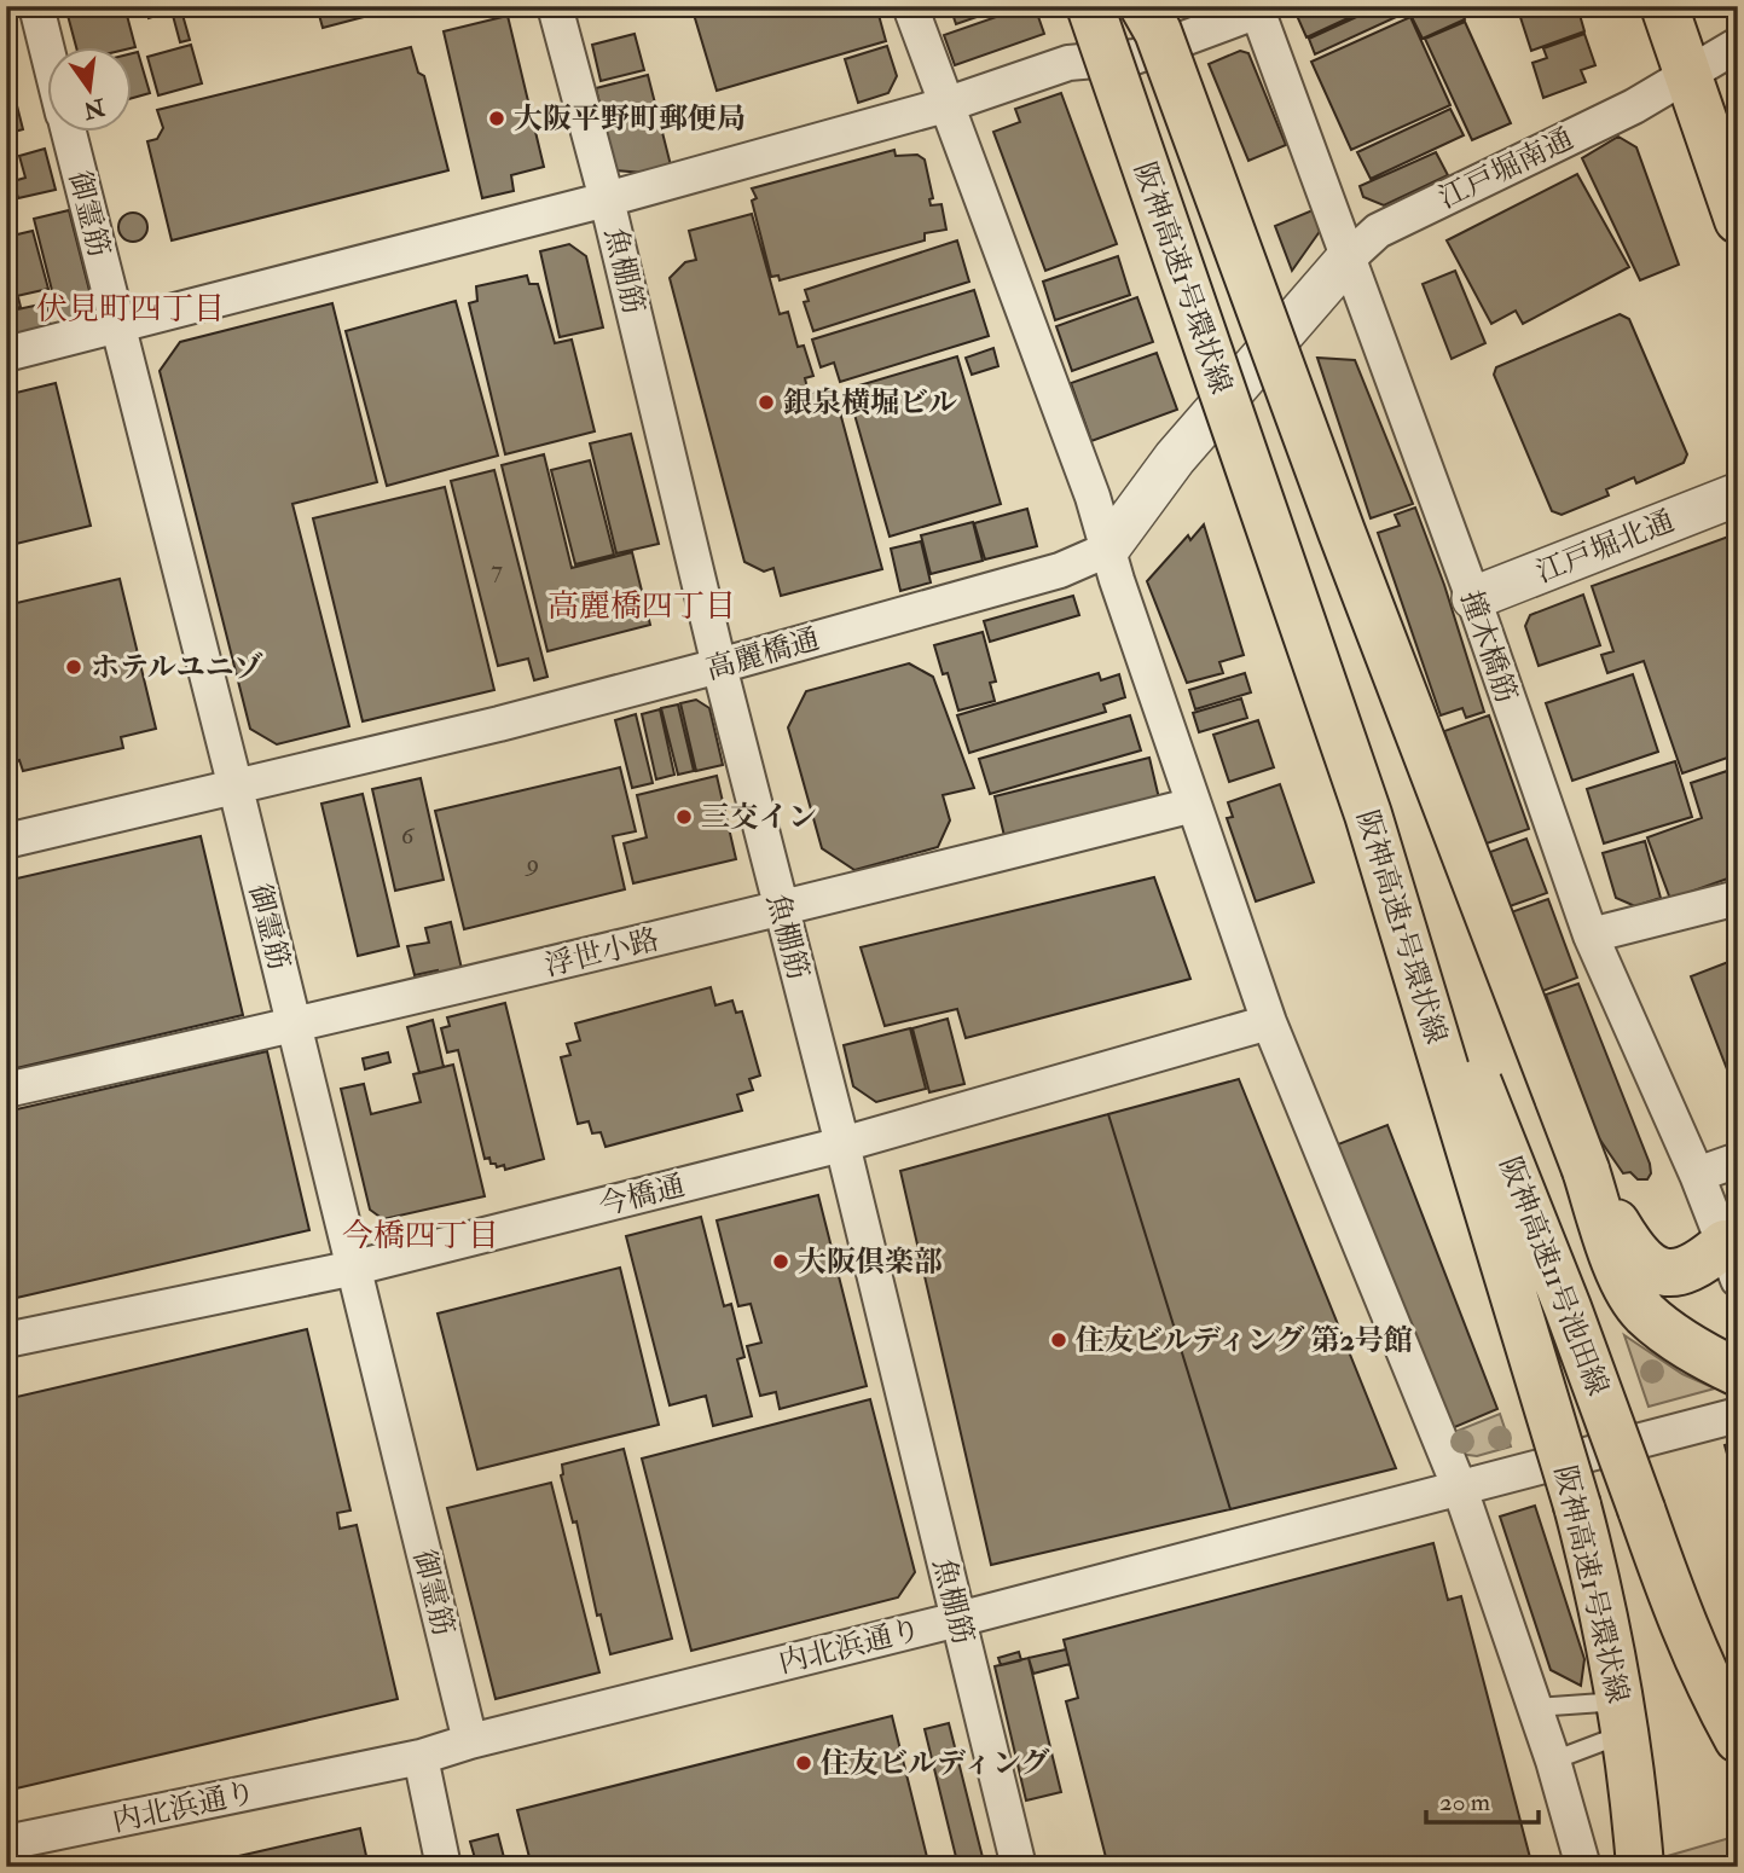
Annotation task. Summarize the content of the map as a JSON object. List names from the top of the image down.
{
  "streets": {
    "main road": ["阪神高速1号環状線", "阪神高速11号池田線"],
    "street": [
      "江戸堀南通",
      "御霊筋",
      "魚棚筋",
      "江戸堀北通",
      "撞木橋筋",
      "高麗橋通",
      "浮世小路",
      "今橋通",
      "内北浜通り"
    ]
  },
  "crossings": [
    ["江戸堀南通", "撞木橋筋"],
    ["御霊筋", "高麗橋通"],
    ["御霊筋", "浮世小路"],
    ["御霊筋", "今橋通"],
    ["御霊筋", "内北浜通り"],
    ["魚棚筋", "高麗橋通"],
    ["魚棚筋", "浮世小路"],
    ["魚棚筋", "今橋通"],
    ["魚棚筋", "内北浜通り"],
    ["阪神高速1号環状線", "阪神高速11号池田線"],
    ["江戸堀北通", "撞木橋筋"]
  ],
  "districts": ["伏見町四丁目", "高麗橋四丁目", "今橋四丁目"],
  "places": [
    "大阪平野町郵便局",
    "銀泉横堀ビル",
    "ホテルユニゾ",
    "三交イン",
    "大阪倶楽部",
    "住友ビルディング 第2号館",
    "住友ビルディング"
  ],
  "house_numbers": ["7", "6", "9"],
  "scale_bar": "20 m",
  "north": "bottom"
}
